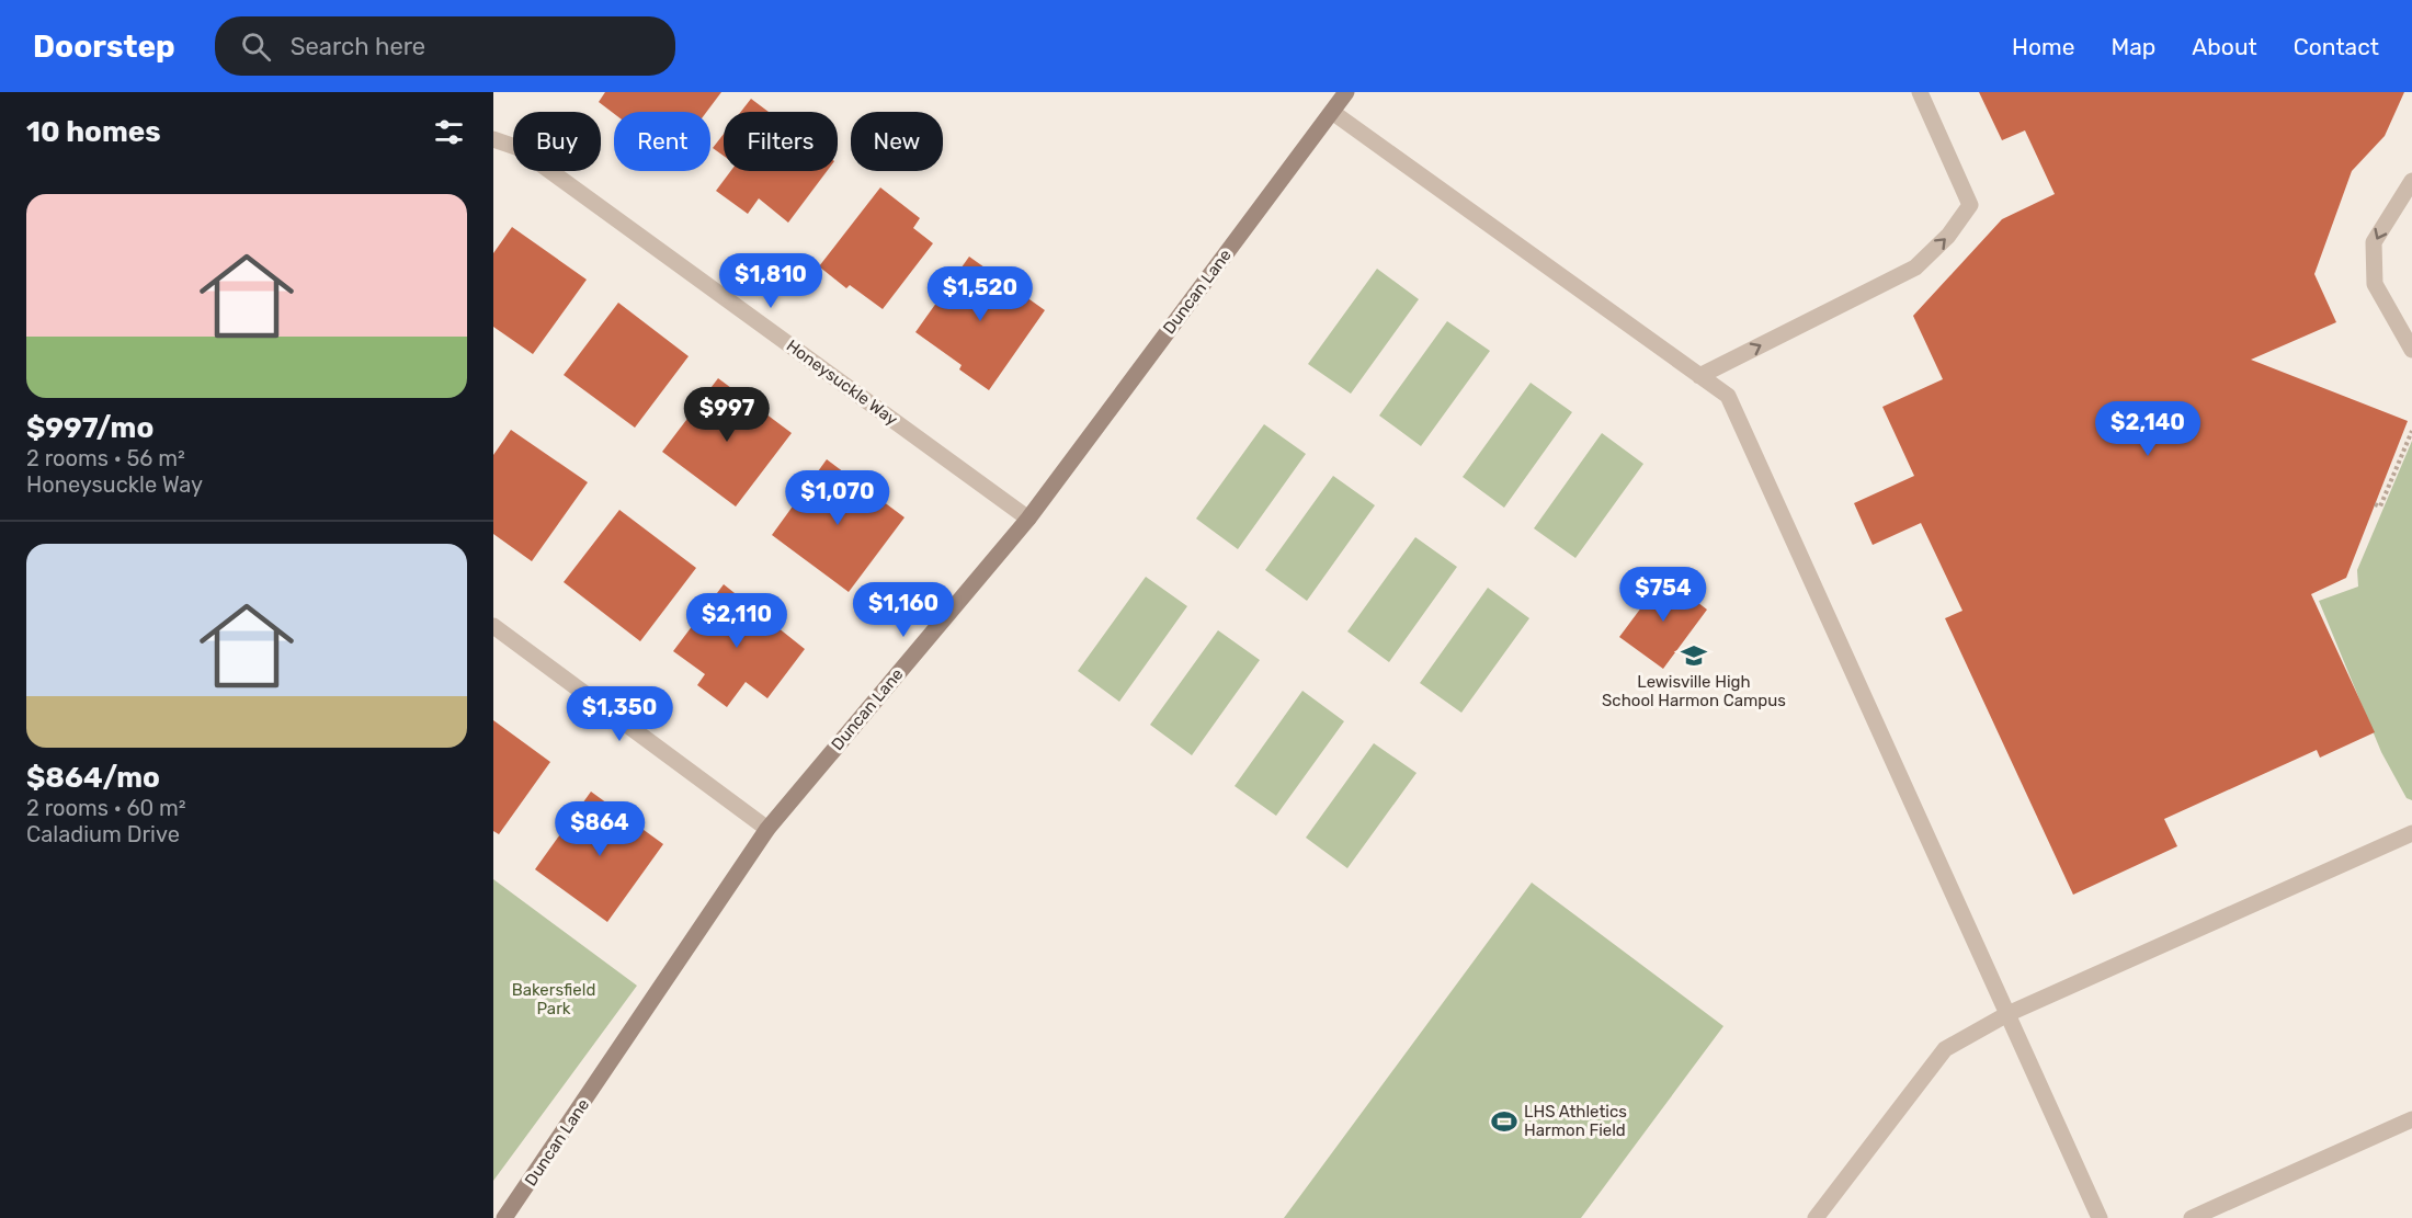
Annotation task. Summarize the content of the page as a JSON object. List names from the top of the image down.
{
  "streets": {
    "street": ["Duncan Lane", "Honeysuckle Way"]
  },
  "crossings": [
    ["Duncan Lane", "Honeysuckle Way"]
  ],
  "parks": ["Bakersfield Park"],
  "places": {
    "school or university": ["Lewisville High School Harmon Campus"],
    "sports": ["LHS Athletics Harmon Field"]
  },
  "page": {
    "header": "Doorstep",
    "search": "Search here",
    "nav": [
      "Home",
      "Map",
      "About",
      "Contact"
    ],
    "heading": "10 homes",
    "chip": [
      "Buy",
      "Rent",
      "Filters",
      "New"
    ],
    "list": [
      {
        "name": "$997/mo",
        "note": "2 rooms · 56 m² · Honeysuckle Way"
      },
      {
        "name": "$864/mo",
        "note": "2 rooms · 60 m² · Caladium Drive"
      }
    ],
    "price": [
      "$1,810",
      "$1,520",
      "$997",
      "$2,140",
      "$1,070",
      "$754",
      "$1,160",
      "$2,110",
      "$1,350",
      "$864"
    ]
  }
}
